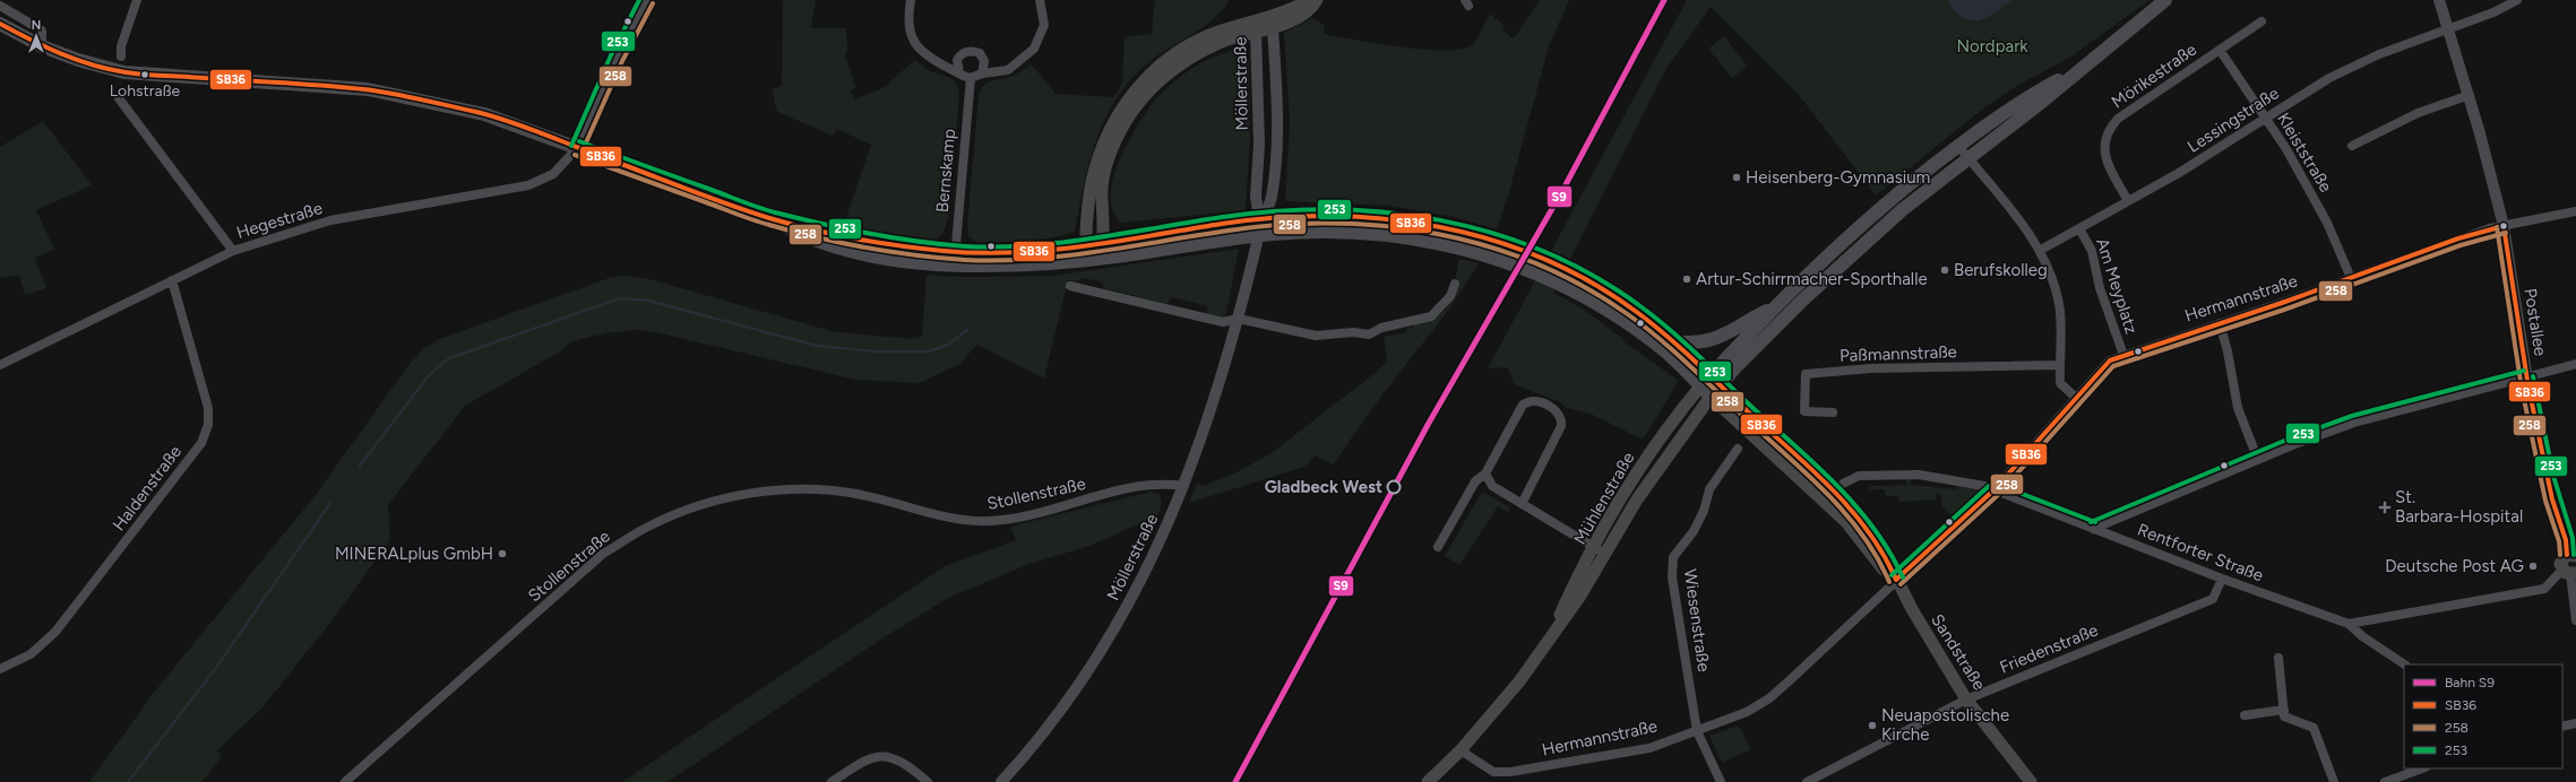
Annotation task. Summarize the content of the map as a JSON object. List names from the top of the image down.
{
  "streets": {
    "main road": ["Mühlenstraße", "Sandstraße"],
    "street": [
      "Mörikestraße",
      "Möllerstraße",
      "Lessingstraße",
      "Kleiststraße",
      "Bernskamp",
      "Hegestraße",
      "Am Meyplatz",
      "Hermannstraße",
      "Postallee",
      "Paßmannstraße",
      "Haldenstraße",
      "Stollenstraße",
      "Rentforter Straße",
      "Wiesenstraße",
      "Friedenstraße"
    ]
  },
  "crossings": [
    ["Mörikestraße", "Lessingstraße"],
    ["Mörikestraße", "Kleiststraße"],
    ["Möllerstraße", "Stollenstraße"],
    ["Lessingstraße", "Kleiststraße"],
    ["Lessingstraße", "Am Meyplatz"],
    ["Lessingstraße", "Postallee"],
    ["Kleiststraße", "Hermannstraße"],
    ["Bernskamp", "Sandstraße"],
    ["Hegestraße", "Haldenstraße"],
    ["Hegestraße", "Sandstraße"],
    ["Am Meyplatz", "Hermannstraße"],
    ["Hermannstraße", "Postallee"],
    ["Hermannstraße", "Mühlenstraße"],
    ["Hermannstraße", "Rentforter Straße"],
    ["Hermannstraße", "Wiesenstraße"],
    ["Hermannstraße", "Sandstraße"],
    ["Mühlenstraße", "Sandstraße"],
    ["Rentforter Straße", "Friedenstraße"],
    ["Friedenstraße", "Sandstraße"]
  ],
  "parks": ["Nordpark"],
  "places": {
    "other": [
      "Lohstraße",
      "Heisenberg-Gymnasium",
      "Berufskolleg",
      "Artur-Schirrmacher-Sporthalle",
      "Gladbeck West",
      "MINERALplus GmbH",
      "Deutsche Post AG",
      "Neuapostolische Kirche"
    ],
    "health": ["St. Barbara-Hospital"]
  },
  "lines": [
    "rail line S9",
    "transit line 253",
    "transit line 258",
    "transit line SB36"
  ],
  "legend": [
    "Bahn S9",
    "SB36",
    "258",
    "253"
  ],
  "north": "top"
}
